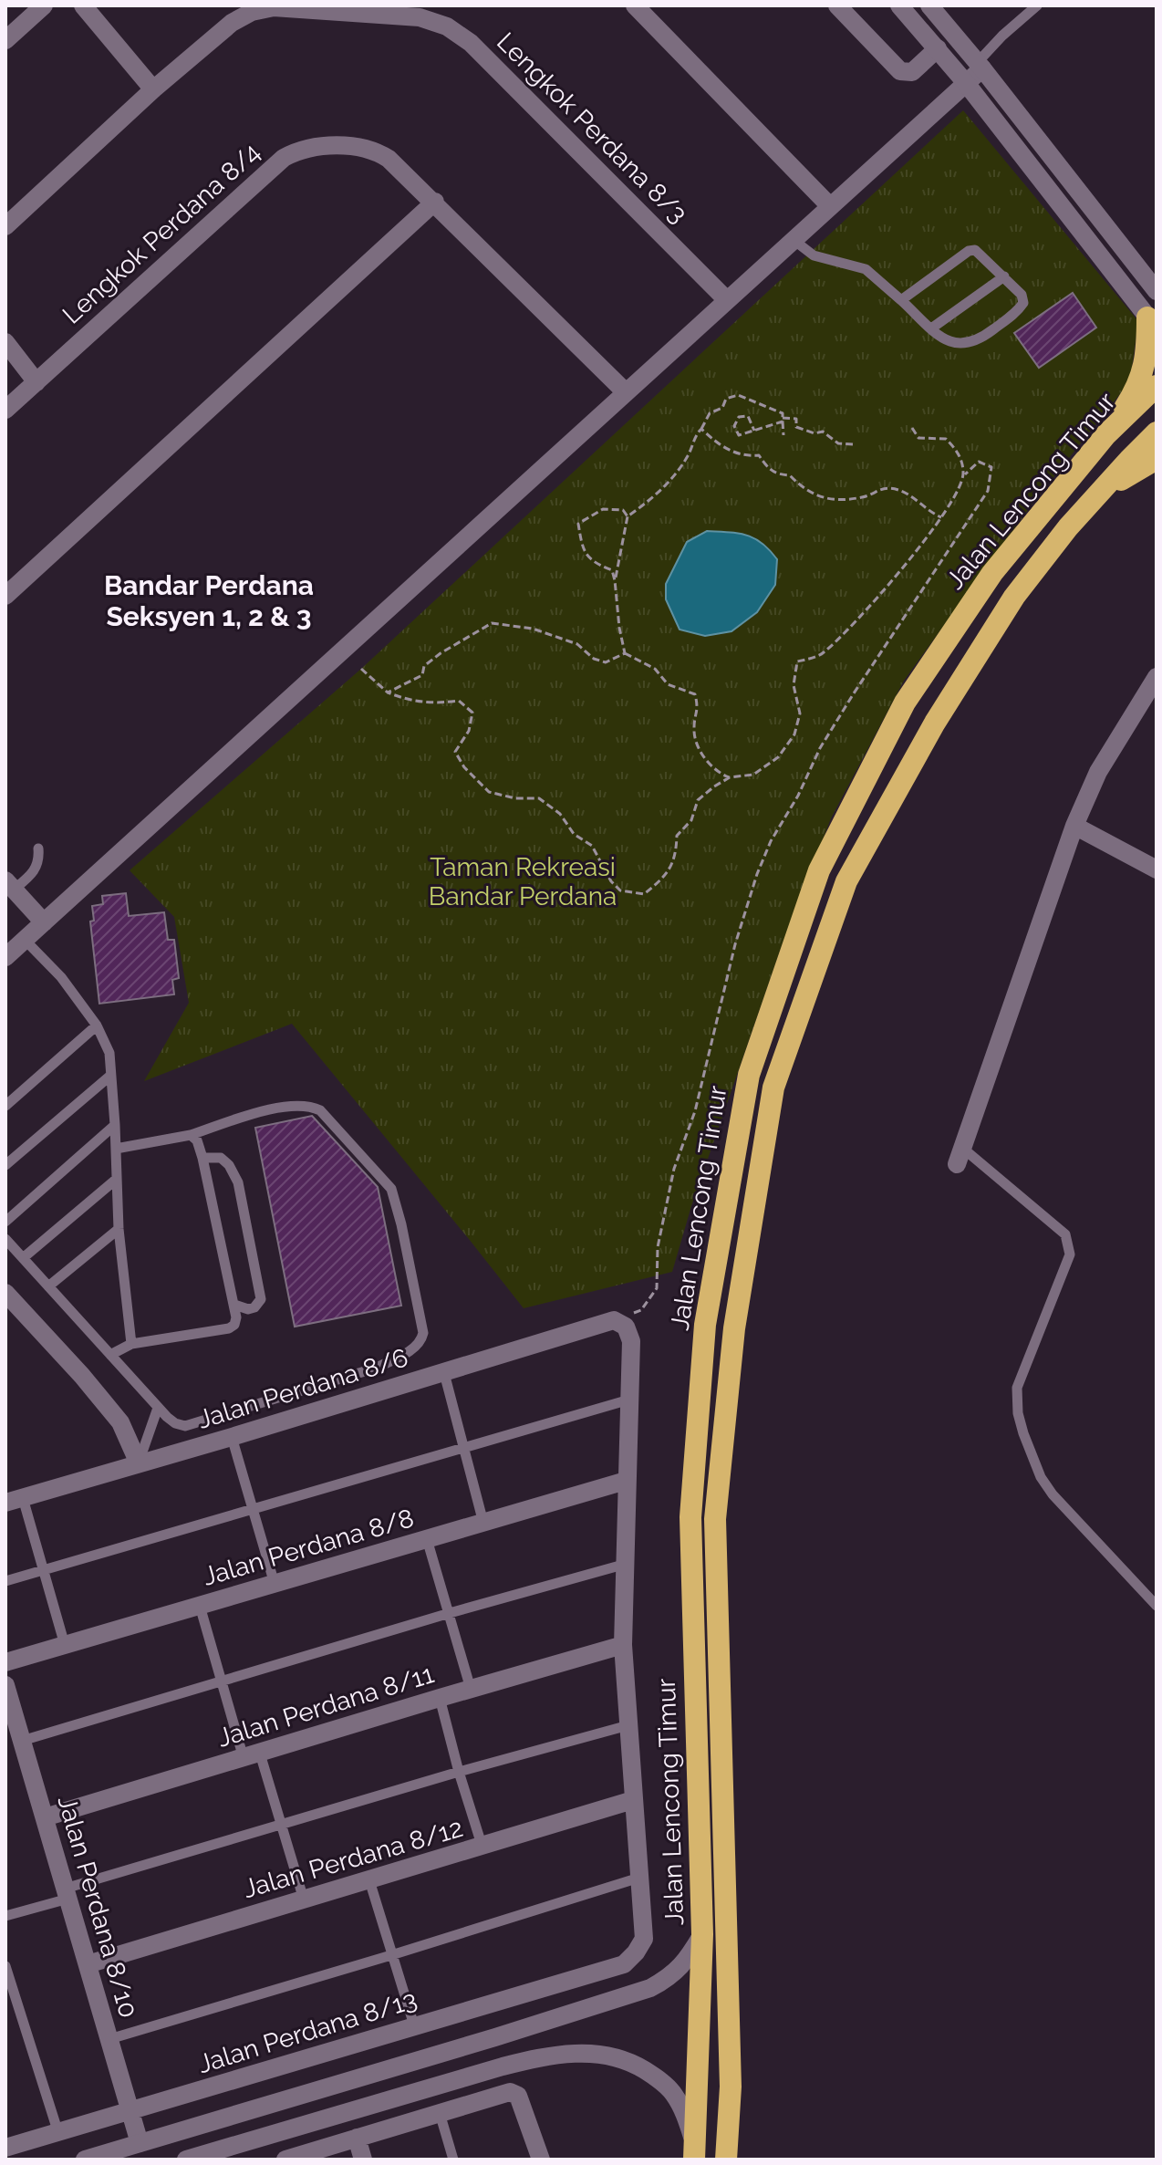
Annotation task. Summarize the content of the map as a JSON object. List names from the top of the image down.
{
  "streets": {
    "highway": ["Jalan Lencong Timur"],
    "street": [
      "Lengkok Perdana 8/3",
      "Lengkok Perdana 8/4",
      "Jalan Perdana 8/6",
      "Jalan Perdana 8/8",
      "Jalan Perdana 8/11",
      "Jalan Perdana 8/12",
      "Jalan Perdana 8/10",
      "Jalan Perdana 8/13"
    ]
  },
  "crossings": [
    ["Jalan Perdana 8/11", "Jalan Perdana 8/10"],
    ["Jalan Perdana 8/12", "Jalan Perdana 8/10"],
    ["Jalan Perdana 8/10", "Jalan Perdana 8/13"]
  ],
  "districts": ["Bandar Perdana Seksyen 1, 2 & 3"],
  "parks": ["Taman Rekreasi Bandar Perdana"]
}
